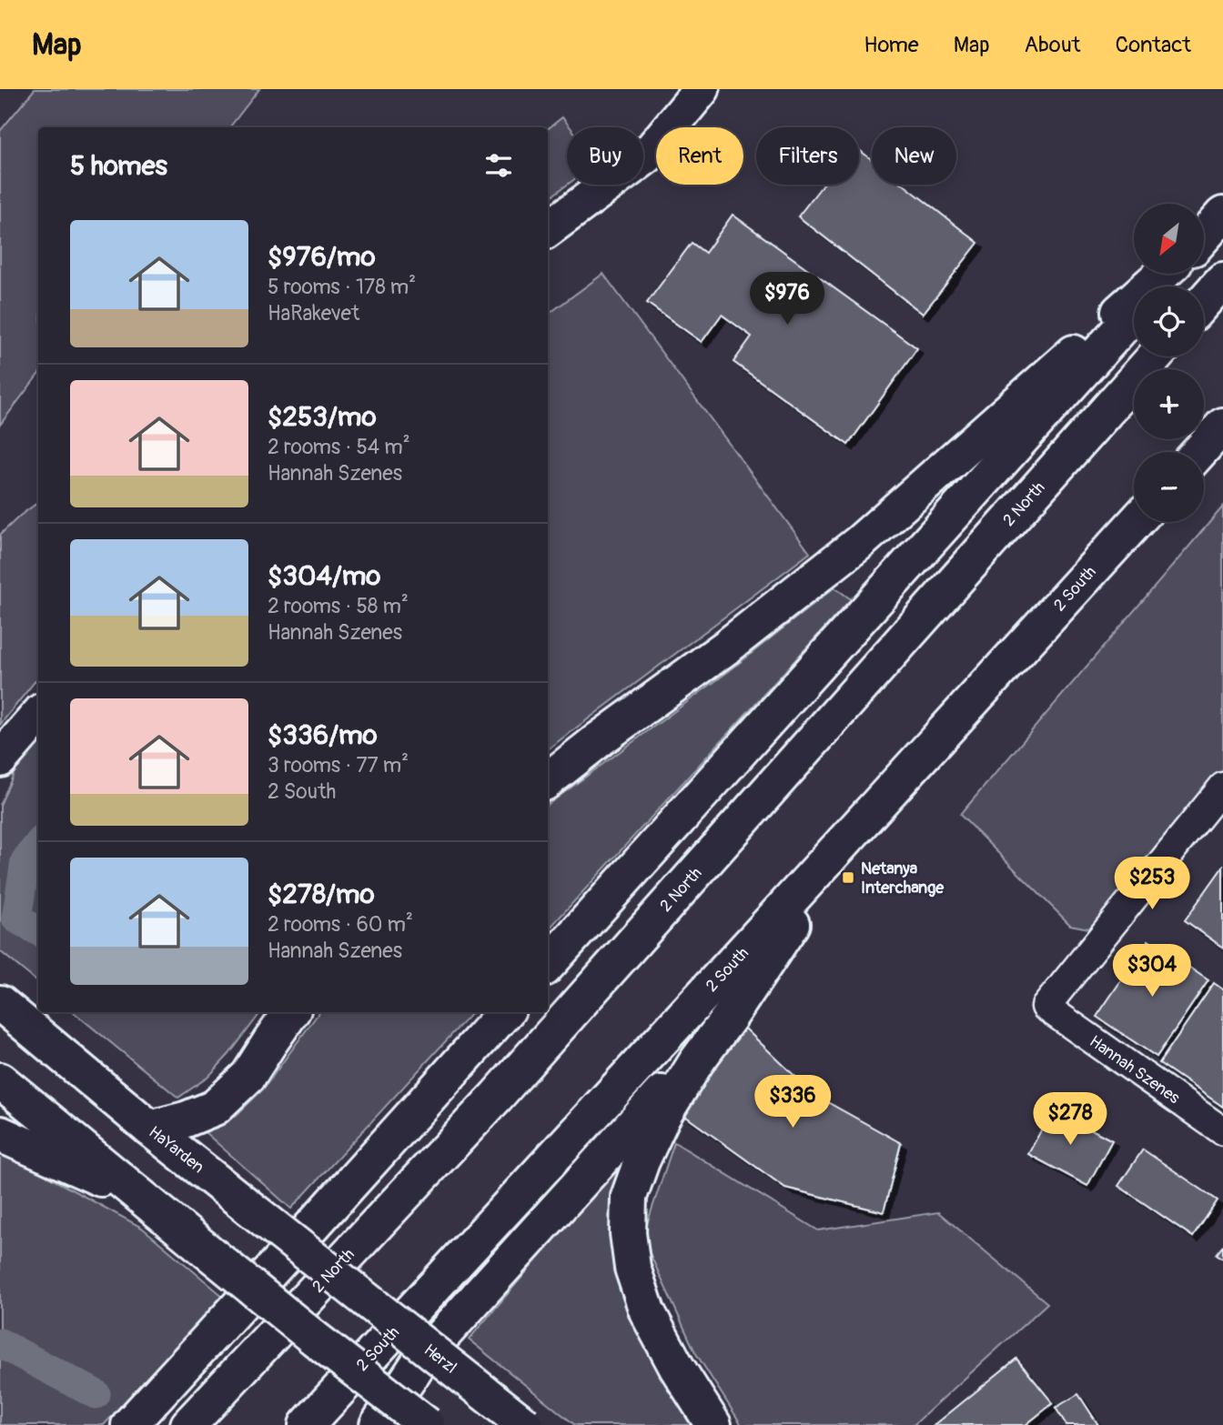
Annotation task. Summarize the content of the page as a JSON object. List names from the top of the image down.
{
  "streets": {
    "main road": [
      "2 North",
      "2 South",
      "HaYarden",
      "Herzl"
    ],
    "street": ["Hannah Szenes"]
  },
  "crossings": [
    ["HaYarden", "Herzl"]
  ],
  "places": {
    "transit": ["Netanya Interchange"]
  },
  "north": "bottom left",
  "page": {
    "header": "Map",
    "nav": [
      "Home",
      "Map",
      "About",
      "Contact"
    ],
    "chip": [
      "Buy",
      "Rent",
      "Filters",
      "New"
    ],
    "heading": "5 homes",
    "map_buttons": ["+", "−"],
    "list": [
      {
        "name": "$976/mo",
        "note": "5 rooms · 178 m² · HaRakevet"
      },
      {
        "name": "$253/mo",
        "note": "2 rooms · 54 m² · Hannah Szenes"
      },
      {
        "name": "$304/mo",
        "note": "2 rooms · 58 m² · Hannah Szenes"
      },
      {
        "name": "$336/mo",
        "note": "3 rooms · 77 m² · 2 South"
      },
      {
        "name": "$278/mo",
        "note": "2 rooms · 60 m² · Hannah Szenes"
      }
    ],
    "price": [
      "$976",
      "$253",
      "$304",
      "$336",
      "$278"
    ]
  }
}
